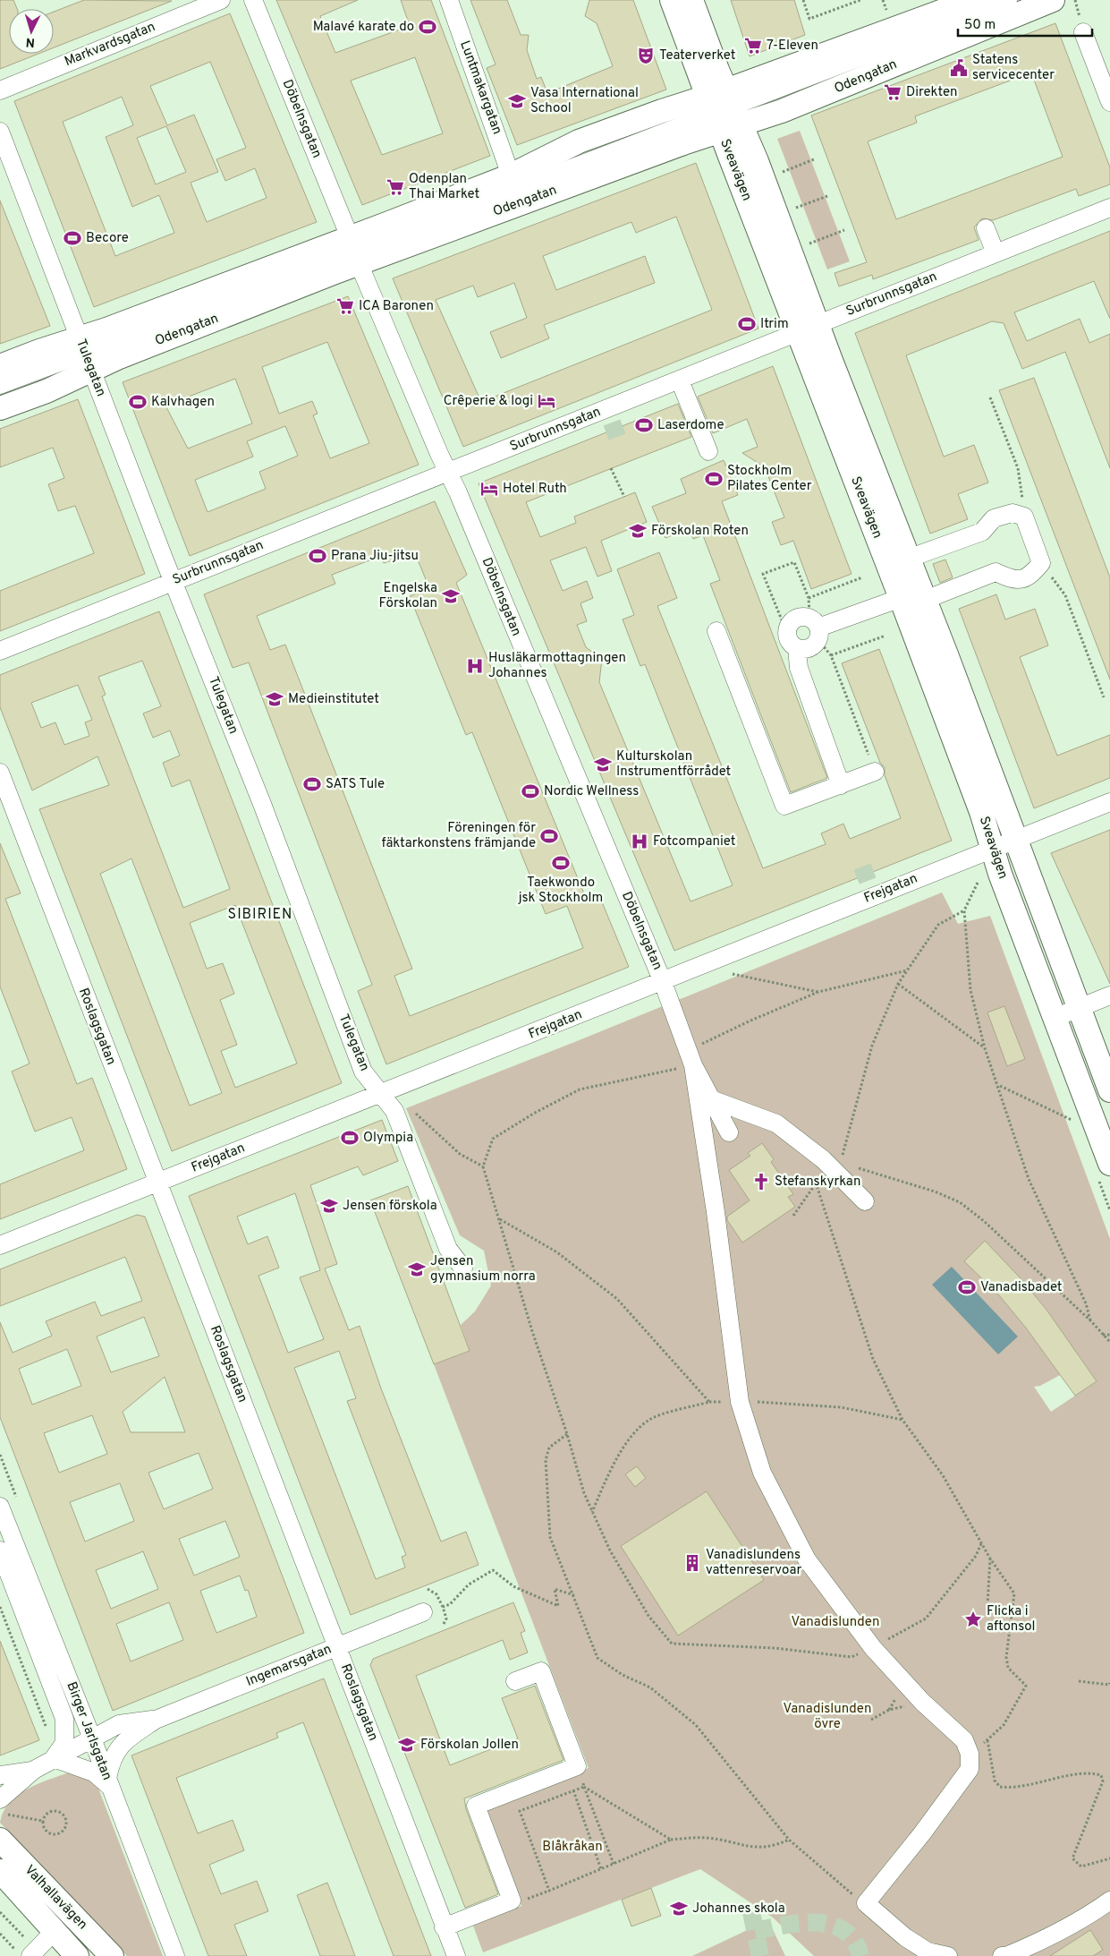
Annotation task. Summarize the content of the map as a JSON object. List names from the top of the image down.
{
  "streets": {
    "main road": ["Odengatan", "Sveavägen", "Valhallavägen"],
    "street": [
      "Markvardsgatan",
      "Luntmakargatan",
      "Döbelnsgatan",
      "Surbrunnsgatan",
      "Tulegatan",
      "Frejgatan",
      "Roslagsgatan",
      "Ingemarsgatan",
      "Birger Jarlsgatan"
    ]
  },
  "crossings": [
    ["Odengatan", "Luntmakargatan"],
    ["Odengatan", "Döbelnsgatan"],
    ["Odengatan", "Sveavägen"],
    ["Odengatan", "Tulegatan"],
    ["Döbelnsgatan", "Surbrunnsgatan"],
    ["Döbelnsgatan", "Frejgatan"],
    ["Sveavägen", "Surbrunnsgatan"],
    ["Sveavägen", "Frejgatan"],
    ["Surbrunnsgatan", "Tulegatan"],
    ["Tulegatan", "Frejgatan"],
    ["Frejgatan", "Roslagsgatan"],
    ["Roslagsgatan", "Ingemarsgatan"],
    ["Ingemarsgatan", "Birger Jarlsgatan"]
  ],
  "districts": ["SIBIRIEN"],
  "parks": ["Vanadislunden", "Vanadislunden övre", "Blåkråkan"],
  "places": {
    "sports": [
      "Malavé karate do",
      "Becore",
      "Itrim",
      "Kalvhagen",
      "Laserdome",
      "Stockholm Pilates Center",
      "Prana Jiu-jitsu",
      "SATS Tule",
      "Nordic Wellness",
      "Föreningen för fäktarkonstens främjande",
      "Taekwondo jsk Stockholm",
      "Olympia",
      "Vanadisbadet"
    ],
    "supermarket": [
      "7-Eleven",
      "Direkten",
      "Odenplan Thai Market",
      "ICA Baronen"
    ],
    "theatre": ["Teaterverket"],
    "public building": ["Statens servicecenter"],
    "school or university": [
      "Vasa International School",
      "Förskolan Roten",
      "Engelska Förskolan",
      "Medieinstitutet",
      "Kulturskolan Instrumentförrådet",
      "Jensen förskola",
      "Jensen gymnasium norra",
      "Förskolan Jollen",
      "Johannes skola"
    ],
    "hotel": ["Crêperie & logi", "Hotel Ruth"],
    "hospital": ["Husläkarmottagningen Johannes", "Fotcompaniet"],
    "church": ["Stefanskyrkan"],
    "building": ["Vanadislundens vattenreservoar"],
    "place": ["Flicka i aftonsol"]
  },
  "scale_bar": "50 m",
  "north": "bottom"
}
